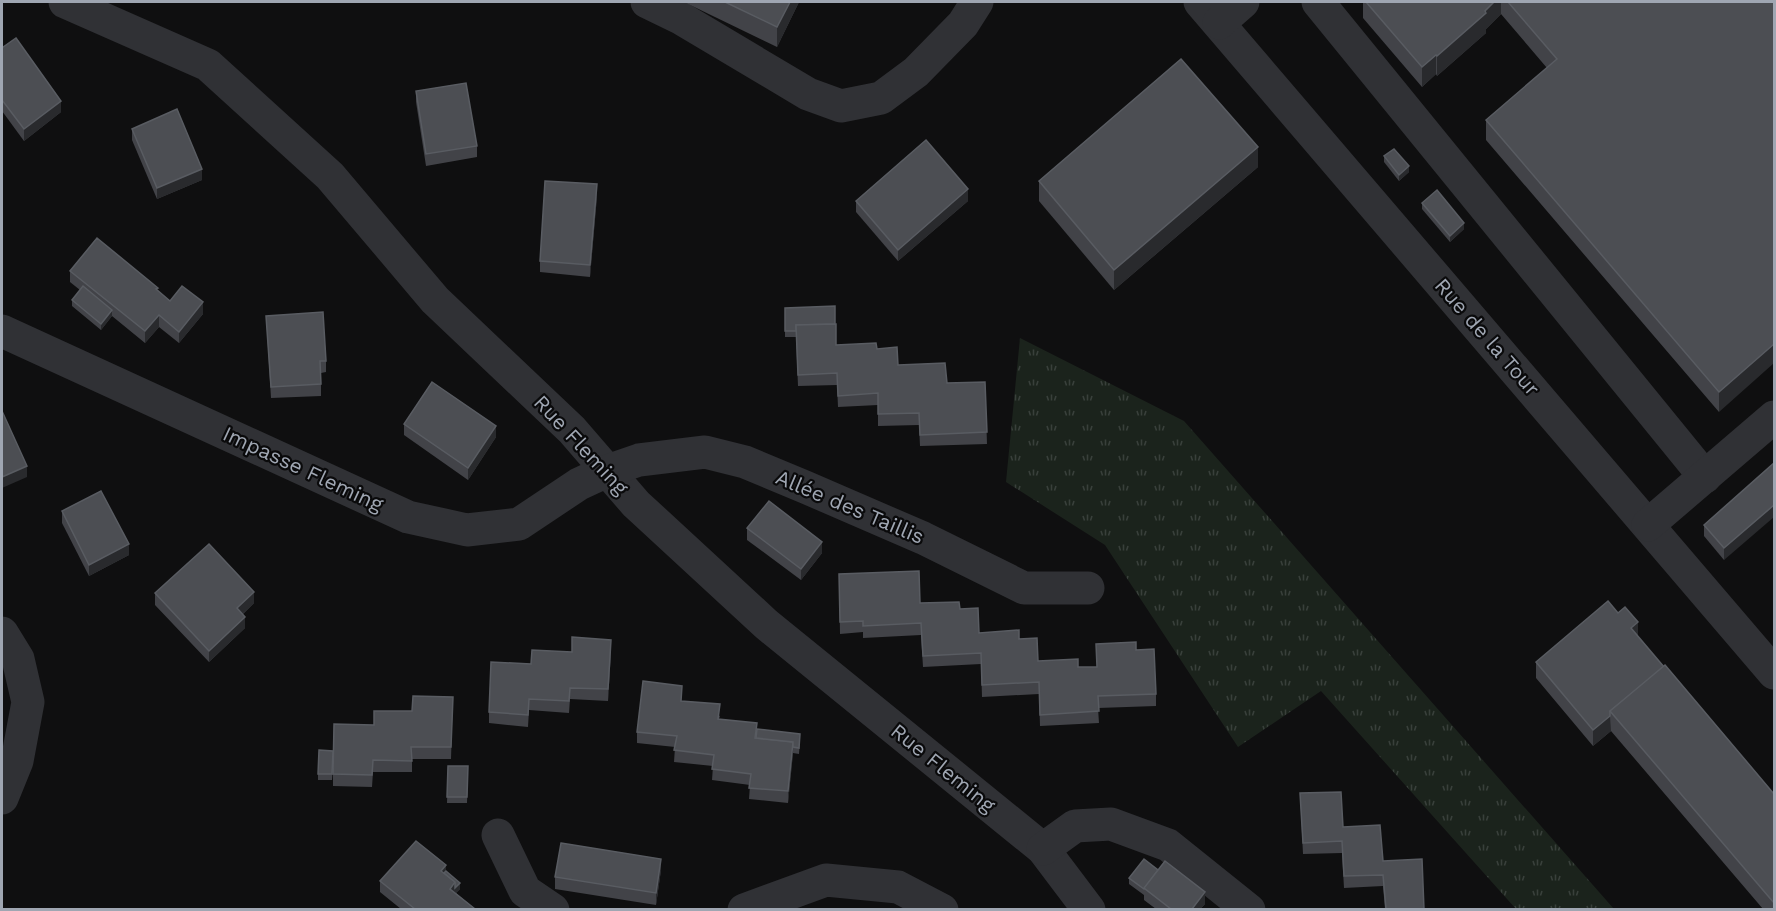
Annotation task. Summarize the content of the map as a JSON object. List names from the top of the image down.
{
  "streets": {
    "street": [
      "Rue de la Tour",
      "Rue Fleming",
      "Impasse Fleming",
      "Allée des Taillis"
    ]
  },
  "crossings": [
    ["Rue Fleming", "Impasse Fleming"],
    ["Rue Fleming", "Allée des Taillis"],
    ["Impasse Fleming", "Allée des Taillis"]
  ]
}
